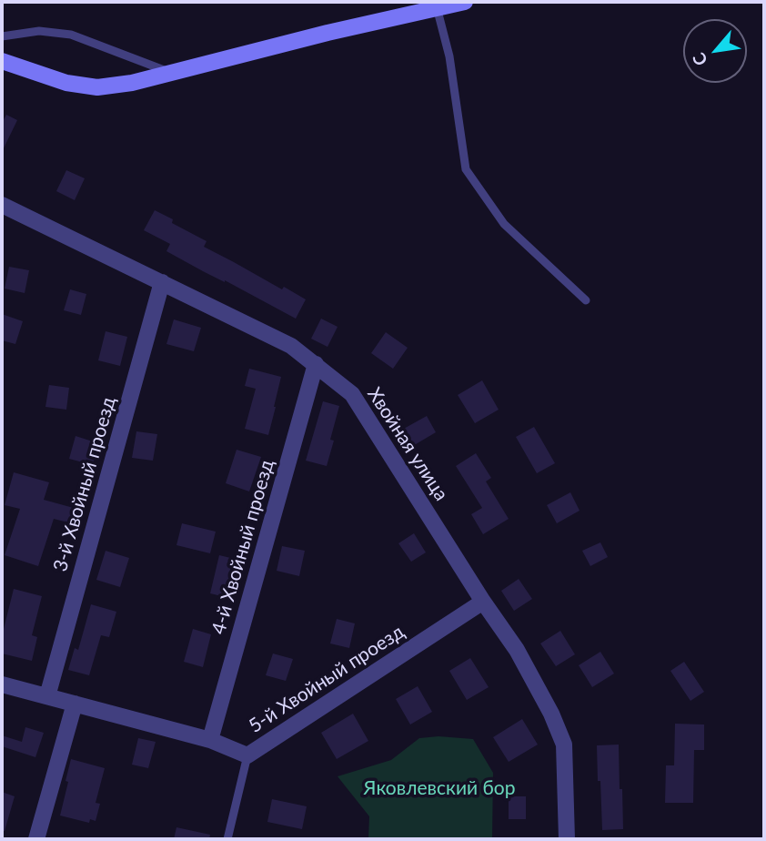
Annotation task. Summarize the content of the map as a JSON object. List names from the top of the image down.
{
  "streets": {
    "street": [
      "Хвойная улица",
      "3-й Хвойный проезд",
      "4-й Хвойный проезд",
      "5-й Хвойный проезд"
    ]
  },
  "crossings": [
    ["Хвойная улица", "3-й Хвойный проезд"],
    ["Хвойная улица", "4-й Хвойный проезд"],
    ["Хвойная улица", "5-й Хвойный проезд"],
    ["3-й Хвойный проезд", "5-й Хвойный проезд"],
    ["4-й Хвойный проезд", "5-й Хвойный проезд"]
  ],
  "parks": ["Яковлевский бор"],
  "north": "bottom left"
}
